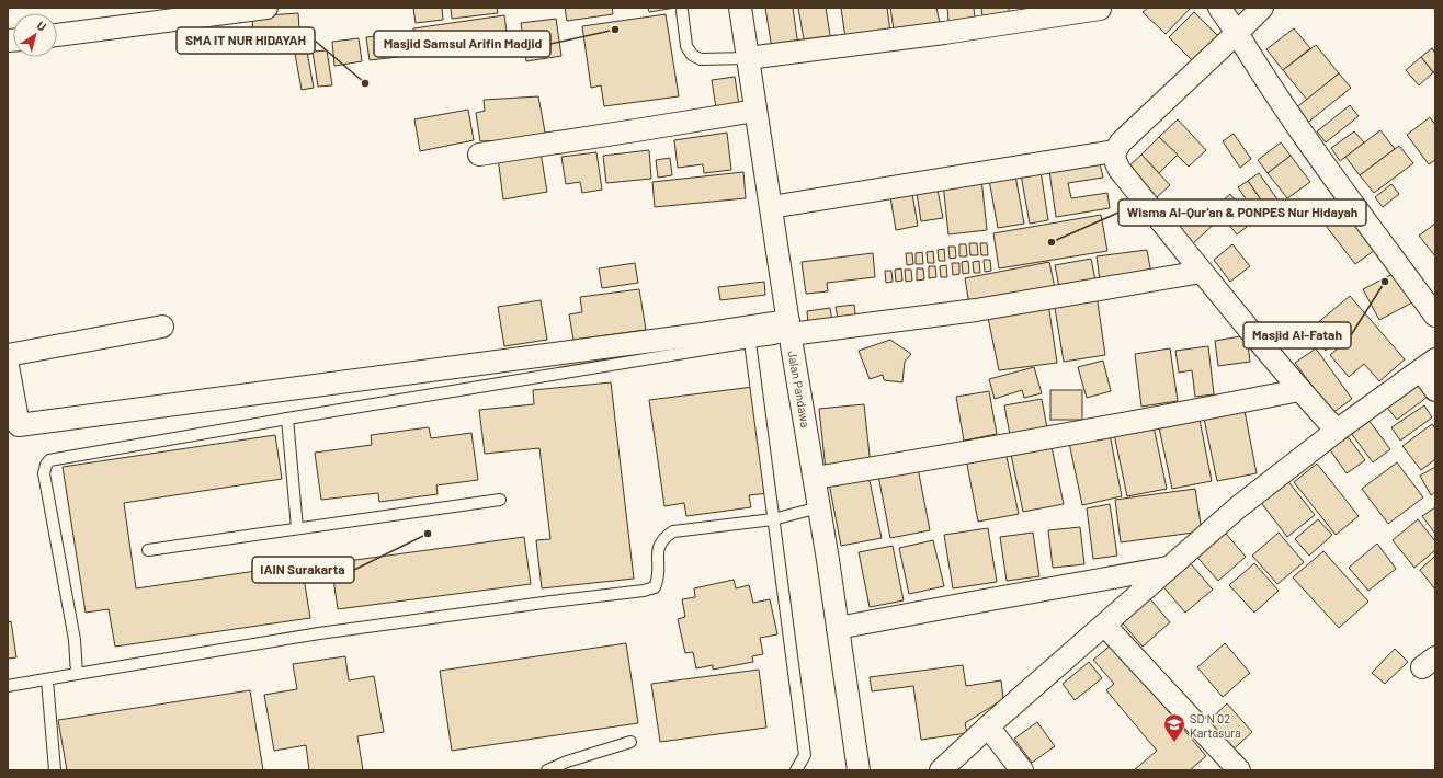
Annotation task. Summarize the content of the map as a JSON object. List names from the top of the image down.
{
  "streets": {
    "street": ["Jalan Pandawa"]
  },
  "places": {
    "other": [
      "Masjid Samsul Arifin Madjid",
      "SMA IT NUR HIDAYAH",
      "Wisma Al-Qur'an & PONPES Nur Hidayah",
      "Masjid Al-Fatah",
      "IAIN Surakarta"
    ],
    "school or university": ["SD N 02 Kartasura"]
  },
  "north": "top right"
}
